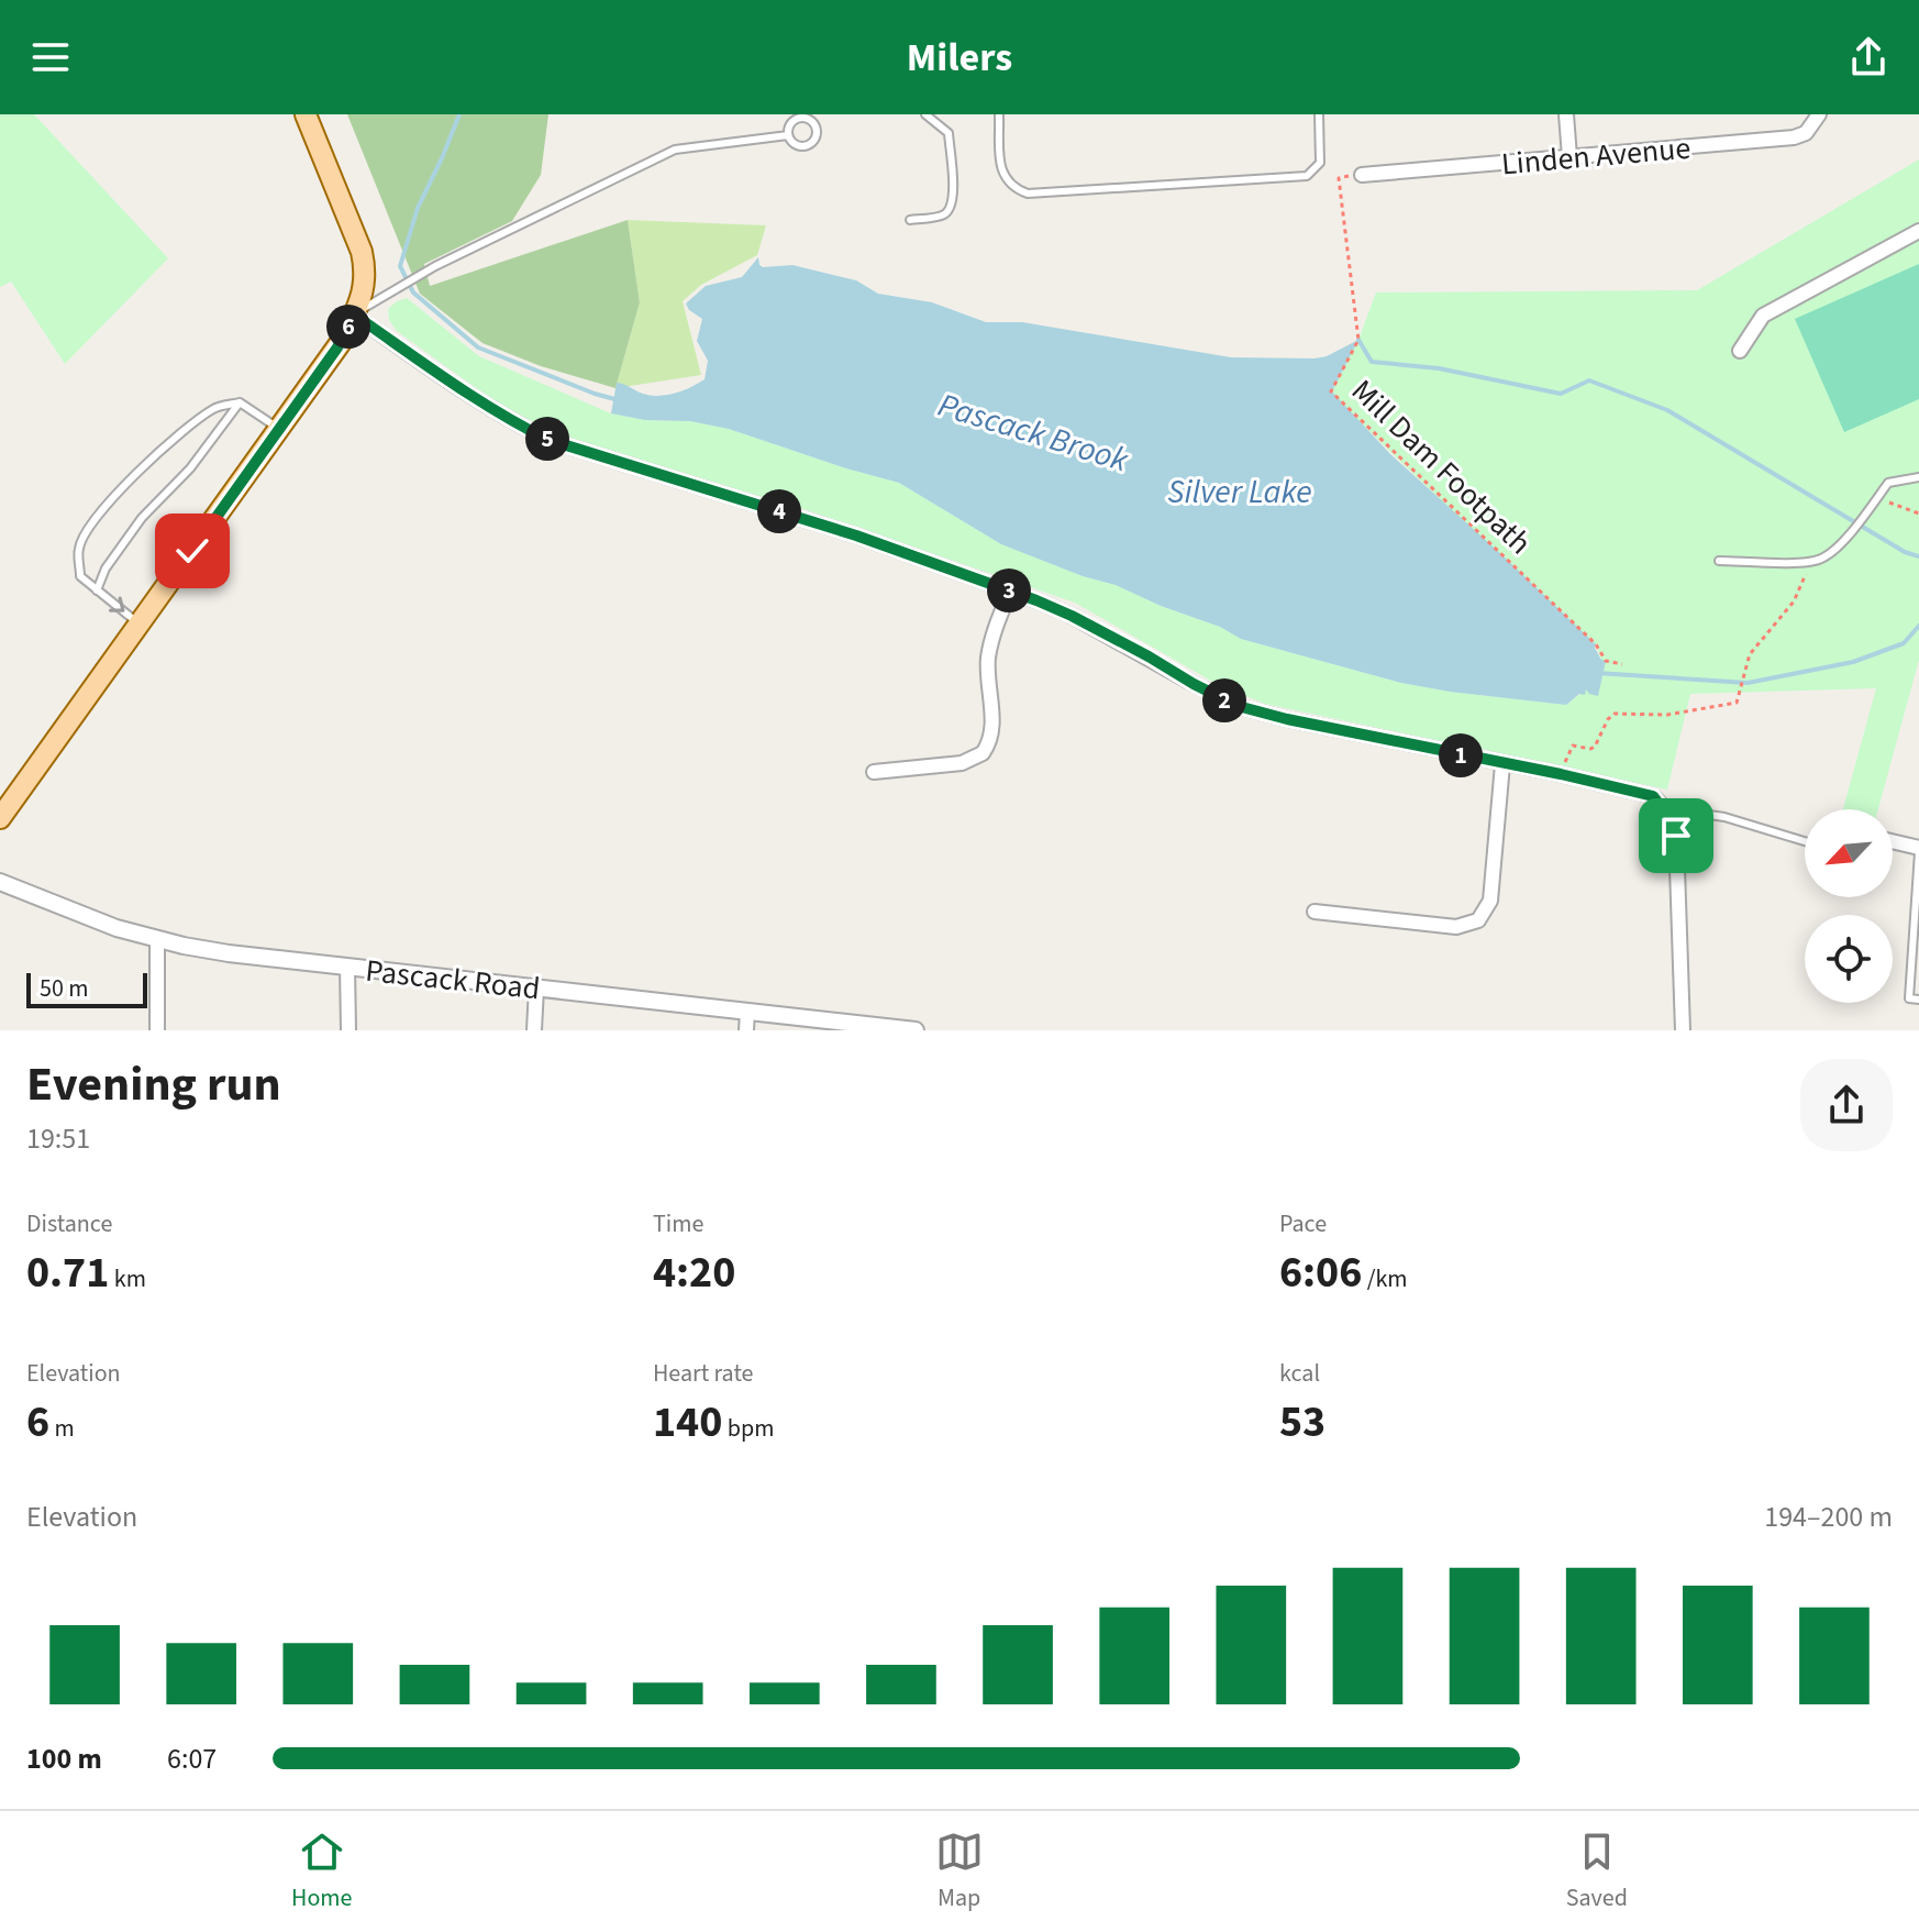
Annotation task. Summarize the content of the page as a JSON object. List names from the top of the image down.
{
  "streets": {
    "street": ["Linden Avenue", "Pascack Road"],
    "path": ["Mill Dam Footpath"]
  },
  "crossings": [
    ["Linden Avenue", "Mill Dam Footpath"]
  ],
  "water": ["Pascack Brook", "Silver Lake"],
  "scale_bar": "50 m",
  "north": "bottom left",
  "page": {
    "header": "Milers",
    "pins": [
      "6",
      "5",
      "4",
      "3",
      "2",
      "1"
    ],
    "scale": "50 m",
    "heading": ["Evening run", "19:51"],
    "stats": [
      ["Distance", "0.71 km"],
      ["Time", "4:20"],
      ["Pace", "6:06 /km"],
      ["Elevation", "6 m"],
      ["Heart rate", "140 bpm"],
      ["kcal", "53"]
    ],
    "chart": ["Elevation", "194–200 m"],
    "list": [
      {
        "name": "100 m",
        "note": "6:07"
      }
    ],
    "tabs": ["Home", "Map", "Saved"]
  }
}
